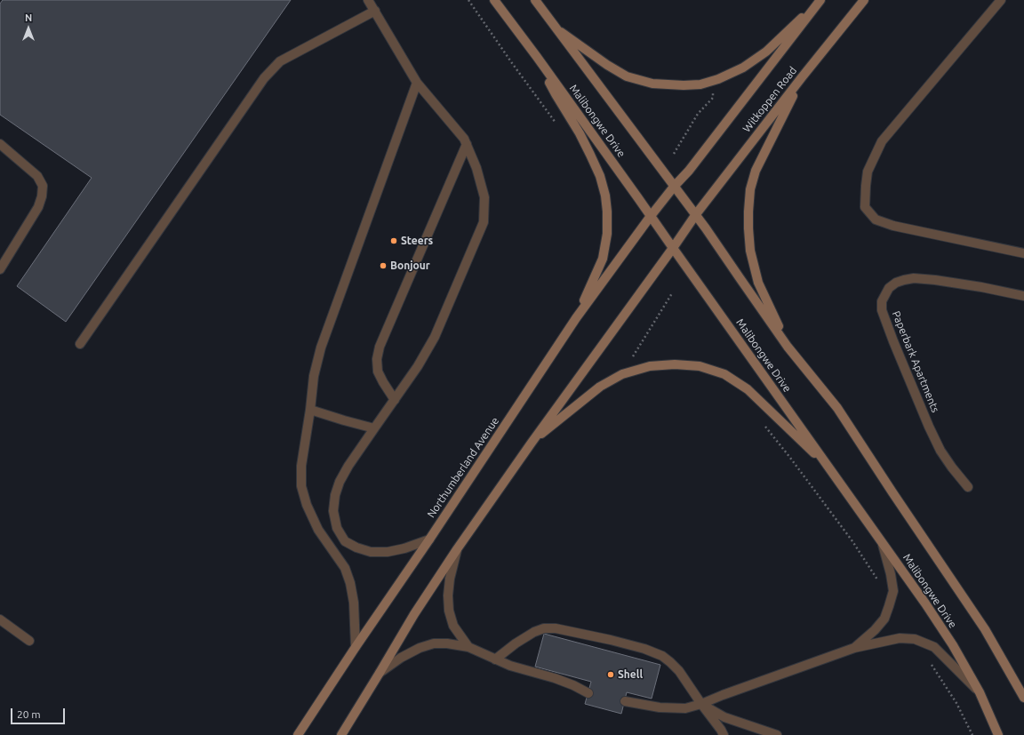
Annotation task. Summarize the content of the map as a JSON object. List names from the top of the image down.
{
  "streets": {
    "main road": ["Witkoppen Road", "Malibongwe Drive", "Northumberland Avenue"],
    "lane": ["Paperbark Apartments"]
  },
  "crossings": [
    ["Witkoppen Road", "Malibongwe Drive"],
    ["Witkoppen Road", "Northumberland Avenue"],
    ["Malibongwe Drive", "Northumberland Avenue"]
  ],
  "places": ["Steers", "Bonjour", "Shell"],
  "scale_bar": "20 m",
  "north": "top"
}
